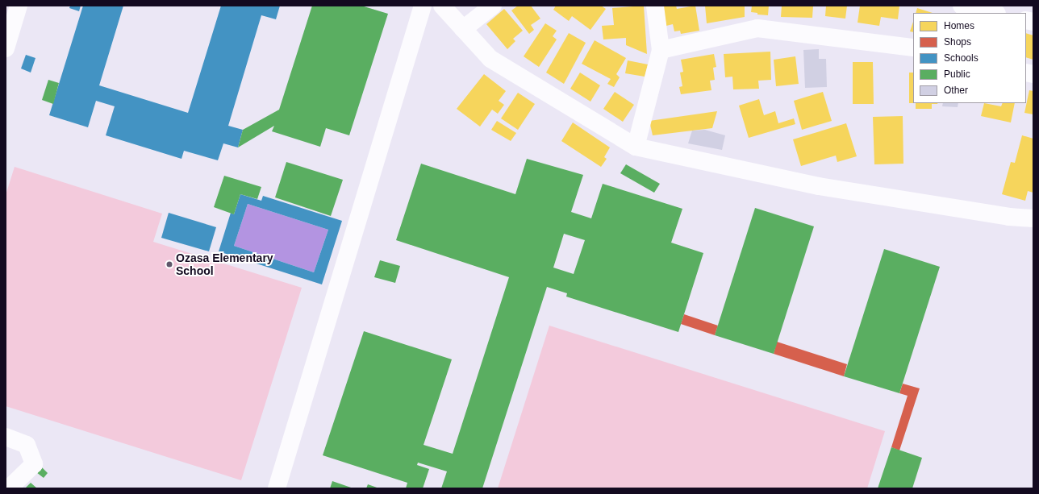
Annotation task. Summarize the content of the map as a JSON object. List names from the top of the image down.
{
  "places": ["Ozasa Elementary School"],
  "legend": [
    "Homes",
    "Shops",
    "Schools",
    "Public",
    "Other"
  ]
}
